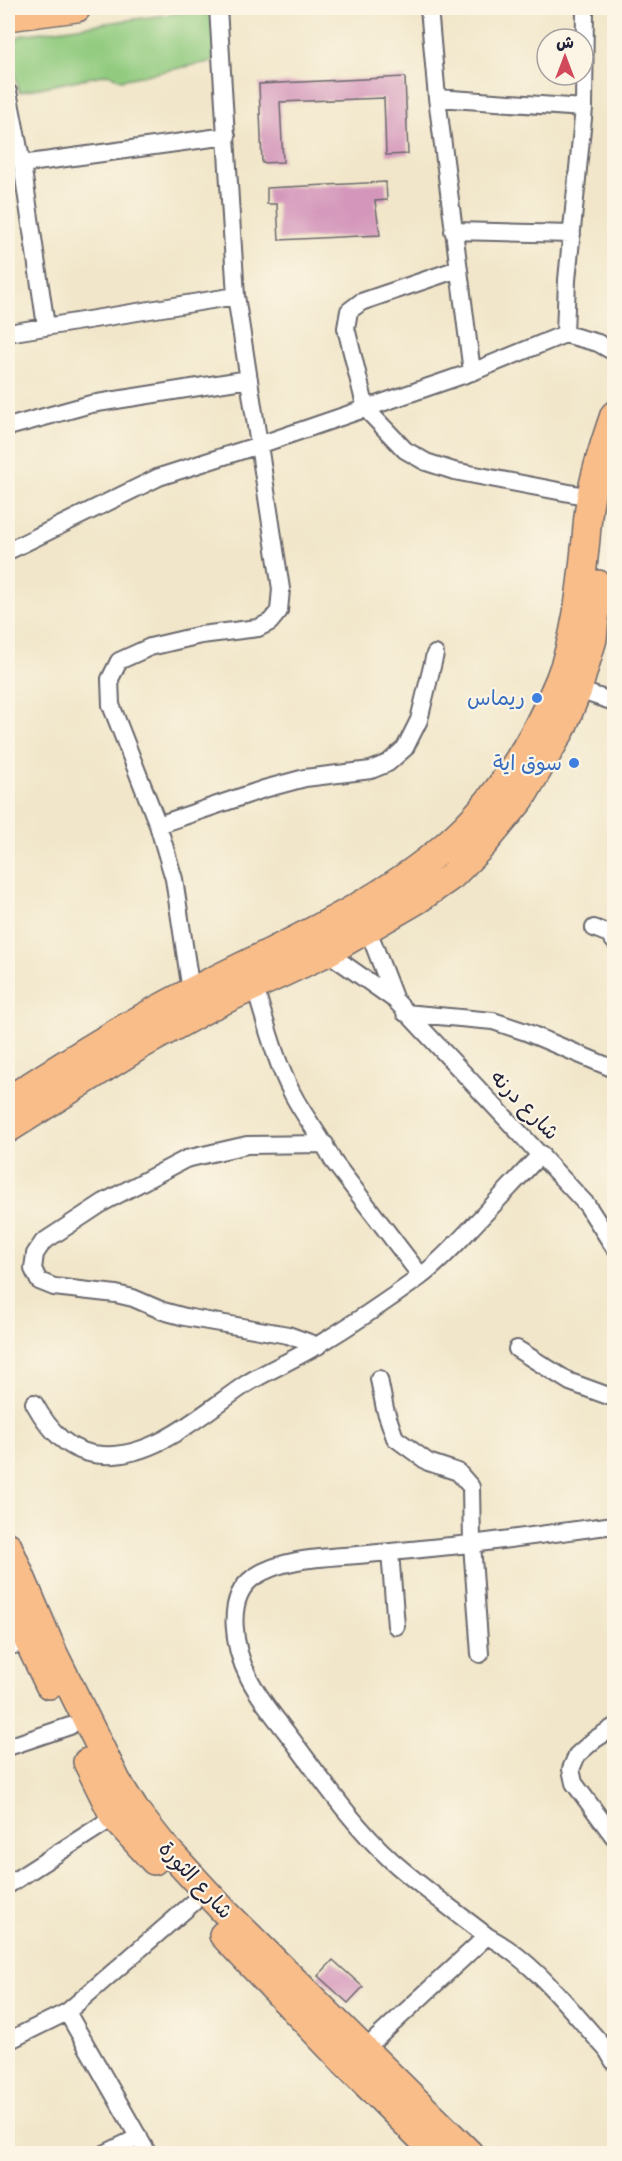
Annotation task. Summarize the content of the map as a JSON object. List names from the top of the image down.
{
  "streets": {
    "main road": ["شارع الثورة"],
    "street": ["شارع درنه"]
  },
  "places": ["ريماس", "سوق اية"],
  "north": "top"
}
